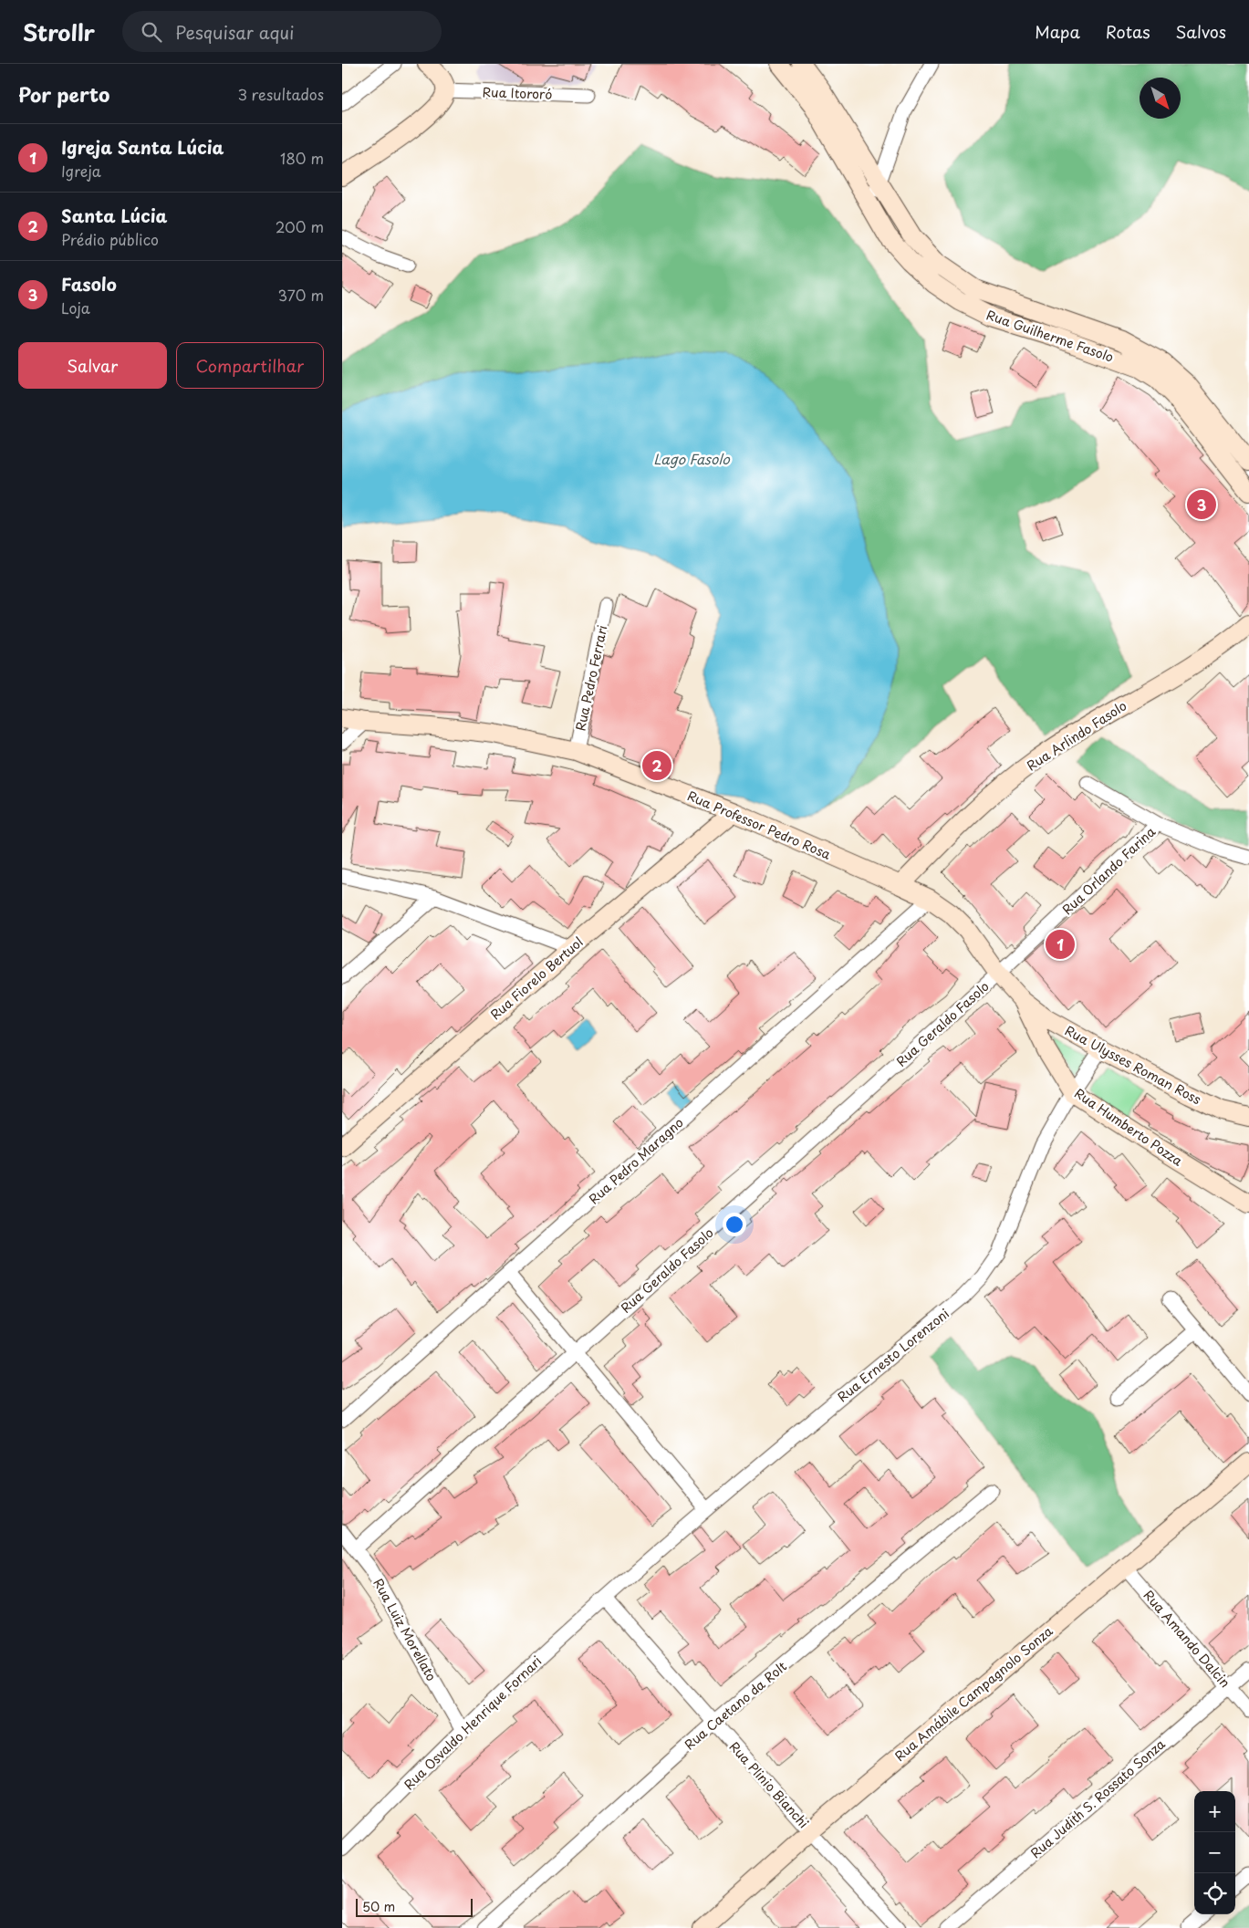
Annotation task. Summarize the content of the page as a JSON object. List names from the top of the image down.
{
  "streets": {
    "main road": [
      "Rua Guilherme Fasolo",
      "Rua Arlindo Fasolo",
      "Rua Professor Pedro Rosa",
      "Rua Fiorelo Bertuol",
      "Rua Ulysses Roman Ross",
      "Rua Humberto Pozza",
      "Rua Amábile Campagnolo Sonza"
    ],
    "street": [
      "Rua Itororó",
      "Rua Pedro Ferrari",
      "Rua Orlando Farina",
      "Rua Geraldo Fasolo",
      "Rua Pedro Maragno",
      "Rua Ernesto Lorenzoni",
      "Rua Luiz Morellato",
      "Rua Amando Dalcin",
      "Rua Caetano da Rolt",
      "Rua Osvaldo Henrique Fornari",
      "Rua Plinio Bianchi",
      "Rua Judith S. Rossato Sonza"
    ]
  },
  "crossings": [
    ["Rua Pedro Ferrari", "Rua Professor Pedro Rosa"],
    ["Rua Arlindo Fasolo", "Rua Professor Pedro Rosa"],
    ["Rua Professor Pedro Rosa", "Rua Orlando Farina"],
    ["Rua Professor Pedro Rosa", "Rua Fiorelo Bertuol"],
    ["Rua Professor Pedro Rosa", "Rua Geraldo Fasolo"],
    ["Rua Professor Pedro Rosa", "Rua Ulysses Roman Ross"],
    ["Rua Professor Pedro Rosa", "Rua Humberto Pozza"],
    ["Rua Professor Pedro Rosa", "Rua Pedro Maragno"],
    ["Rua Orlando Farina", "Rua Geraldo Fasolo"],
    ["Rua Geraldo Fasolo", "Rua Luiz Morellato"],
    ["Rua Ulysses Roman Ross", "Rua Humberto Pozza"],
    ["Rua Ulysses Roman Ross", "Rua Ernesto Lorenzoni"],
    ["Rua Humberto Pozza", "Rua Ernesto Lorenzoni"],
    ["Rua Ernesto Lorenzoni", "Rua Osvaldo Henrique Fornari"],
    ["Rua Ernesto Lorenzoni", "Rua Plinio Bianchi"],
    ["Rua Luiz Morellato", "Rua Osvaldo Henrique Fornari"],
    ["Rua Amando Dalcin", "Rua Amábile Campagnolo Sonza"],
    ["Rua Amando Dalcin", "Rua Judith S. Rossato Sonza"],
    ["Rua Amábile Campagnolo Sonza", "Rua Plinio Bianchi"],
    ["Rua Caetano da Rolt", "Rua Plinio Bianchi"],
    ["Rua Osvaldo Henrique Fornari", "Rua Plinio Bianchi"]
  ],
  "water": ["Lago Fasolo"],
  "scale_bar": "50 m",
  "north": "bottom right",
  "page": {
    "header": "Strollr",
    "search": "Pesquisar aqui",
    "nav": ["Mapa", "Rotas", "Salvos"],
    "heading": ["Por perto", "3 resultados"],
    "list": [
      {
        "mark": "1",
        "name": "Igreja Santa Lúcia",
        "note": "Igreja",
        "value": "180 m"
      },
      {
        "mark": "2",
        "name": "Santa Lúcia",
        "note": "Prédio público",
        "value": "200 m"
      },
      {
        "mark": "3",
        "name": "Fasolo",
        "note": "Loja",
        "value": "370 m"
      }
    ],
    "buttons": ["Salvar", "Compartilhar"],
    "pins": ["3", "2", "1"],
    "map_buttons": ["+", "−"],
    "scale": "50 m"
  }
}
